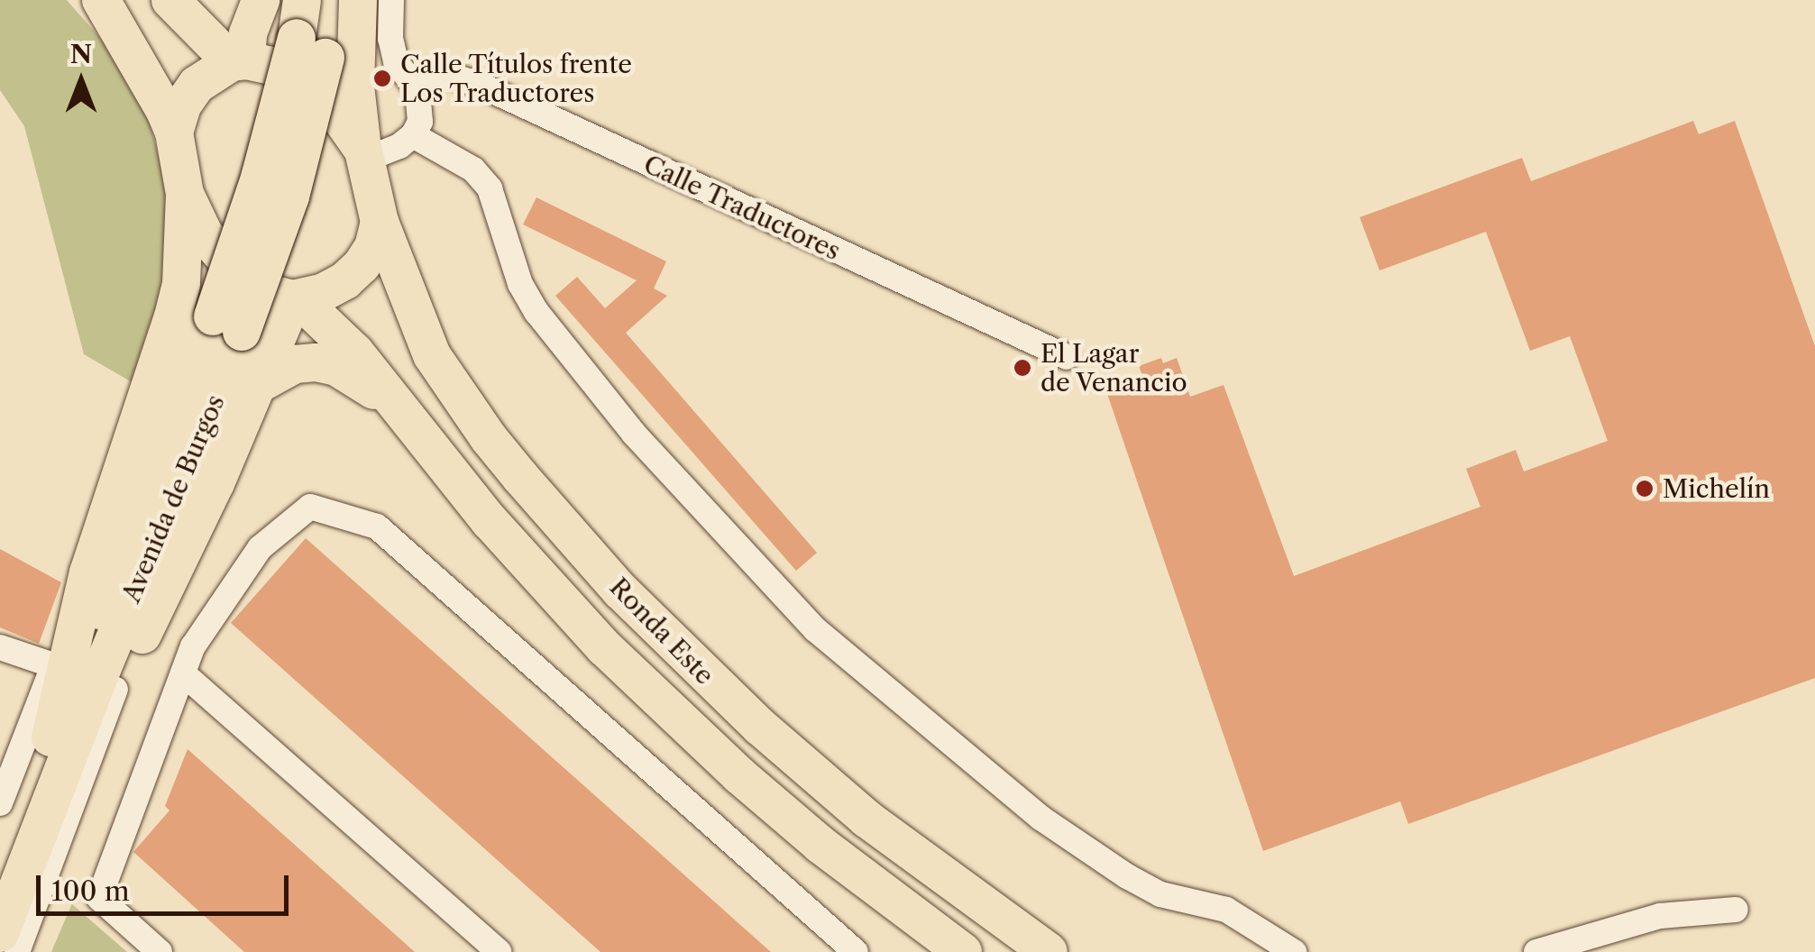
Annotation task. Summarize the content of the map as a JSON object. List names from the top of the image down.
{
  "streets": {
    "highway": ["Avenida de Burgos", "Ronda Este"],
    "street": ["Calle Traductores"]
  },
  "places": ["Calle Títulos frente Los Traductores", "El Lagar de Venancio", "Michelín"],
  "scale_bar": "100 m",
  "north": "top"
}
